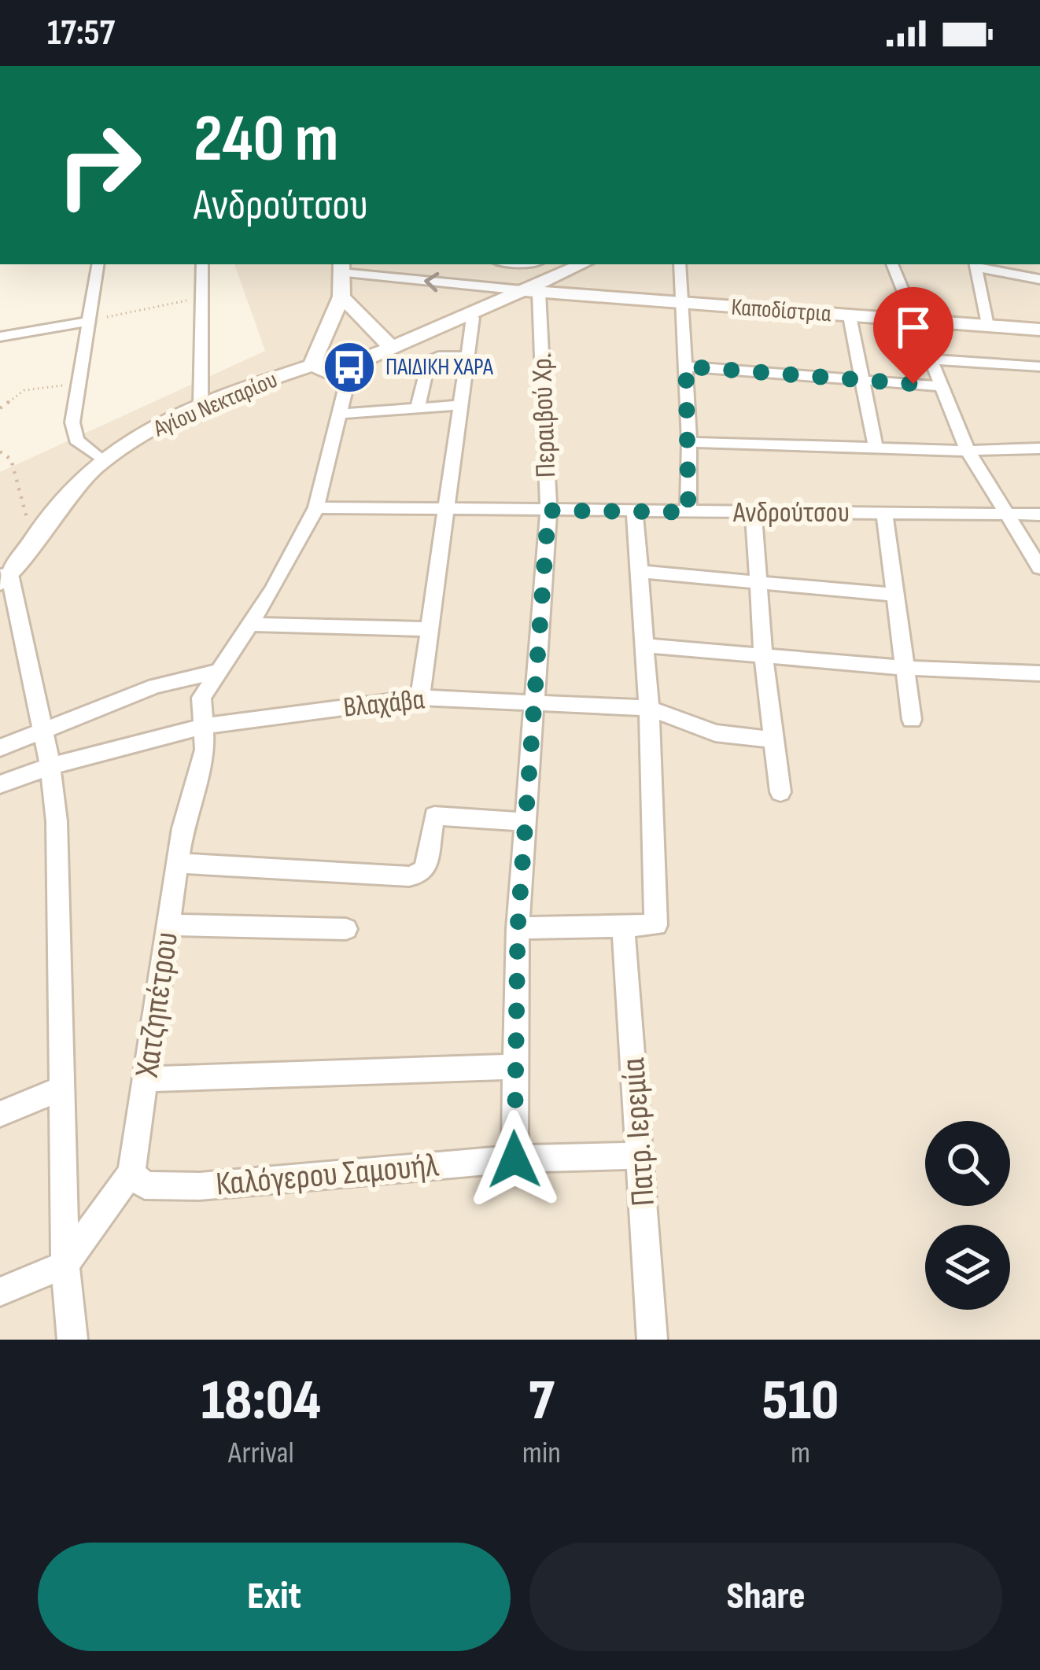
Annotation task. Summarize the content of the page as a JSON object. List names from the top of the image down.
{
  "streets": {
    "street": [
      "Καποδίστρια",
      "Αγίου Νεκταρίου",
      "Περαιβού Χρ.",
      "Ανδρούτσου",
      "Βλαχάβα",
      "Χατζηπέτρου",
      "Πατρ. Ιερεμία",
      "Καλόγερου Σαμουήλ"
    ]
  },
  "crossings": [
    ["Καποδίστρια", "Περαιβού Χρ."],
    ["Αγίου Νεκταρίου", "Χατζηπέτρου"],
    ["Περαιβού Χρ.", "Ανδρούτσου"],
    ["Περαιβού Χρ.", "Βλαχάβα"],
    ["Περαιβού Χρ.", "Καλόγερου Σαμουήλ"],
    ["Ανδρούτσου", "Χατζηπέτρου"],
    ["Βλαχάβα", "Χατζηπέτρου"],
    ["Χατζηπέτρου", "Καλόγερου Σαμουήλ"],
    ["Πατρ. Ιερεμία", "Καλόγερου Σαμουήλ"]
  ],
  "places": {
    "bus stop": ["ΠΑΙΔΙΚΗ ΧΑΡΑ"]
  },
  "page": {
    "status": "17:57",
    "turn": ["240 m", "Ανδρούτσου"],
    "eta": [
      "18:04",
      "Arrival",
      "7",
      "min",
      "510",
      "m"
    ],
    "buttons": ["Exit", "Share"]
  }
}
